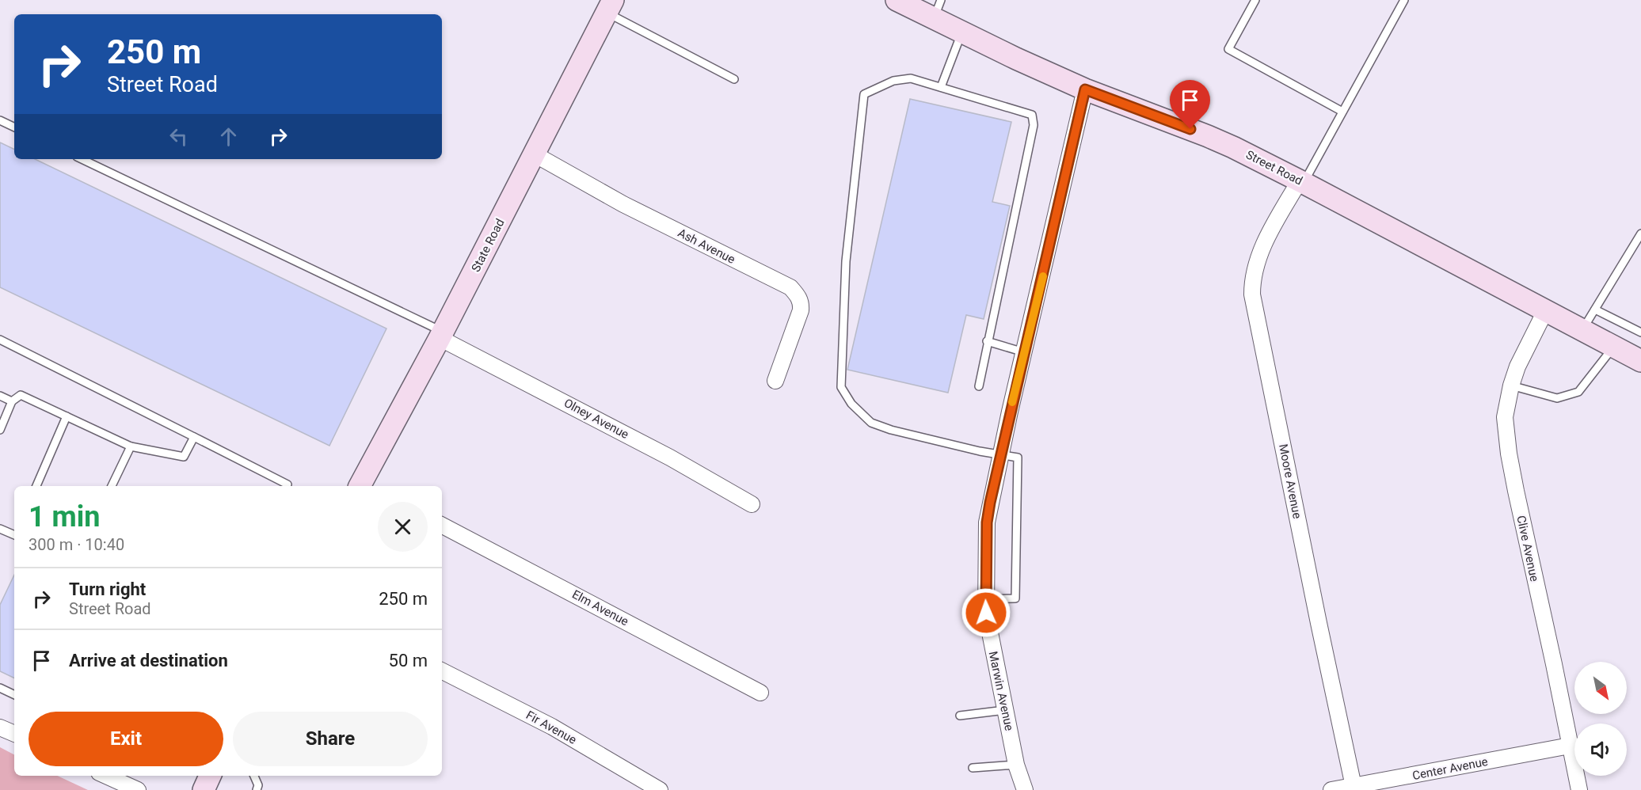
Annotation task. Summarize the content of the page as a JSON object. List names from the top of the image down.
{
  "streets": {
    "main road": ["Street Road", "State Road"],
    "street": [
      "Ash Avenue",
      "Olney Avenue",
      "Moore Avenue",
      "Clive Avenue",
      "Elm Avenue",
      "Marwin Avenue",
      "Fir Avenue",
      "Center Avenue"
    ]
  },
  "crossings": [
    ["Street Road", "Moore Avenue"],
    ["Street Road", "Clive Avenue"],
    ["Street Road", "Marwin Avenue"],
    ["State Road", "Ash Avenue"],
    ["State Road", "Olney Avenue"],
    ["Moore Avenue", "Center Avenue"],
    ["Clive Avenue", "Center Avenue"]
  ],
  "north": "bottom right",
  "page": {
    "turn": ["250 m", "Street Road"],
    "heading": ["1 min", "300 m · 10:40"],
    "list": [
      {
        "name": "Turn right",
        "note": "Street Road",
        "value": "250 m"
      },
      {
        "name": "Arrive at destination",
        "value": "50 m"
      }
    ],
    "buttons": ["Exit", "Share"]
  }
}
